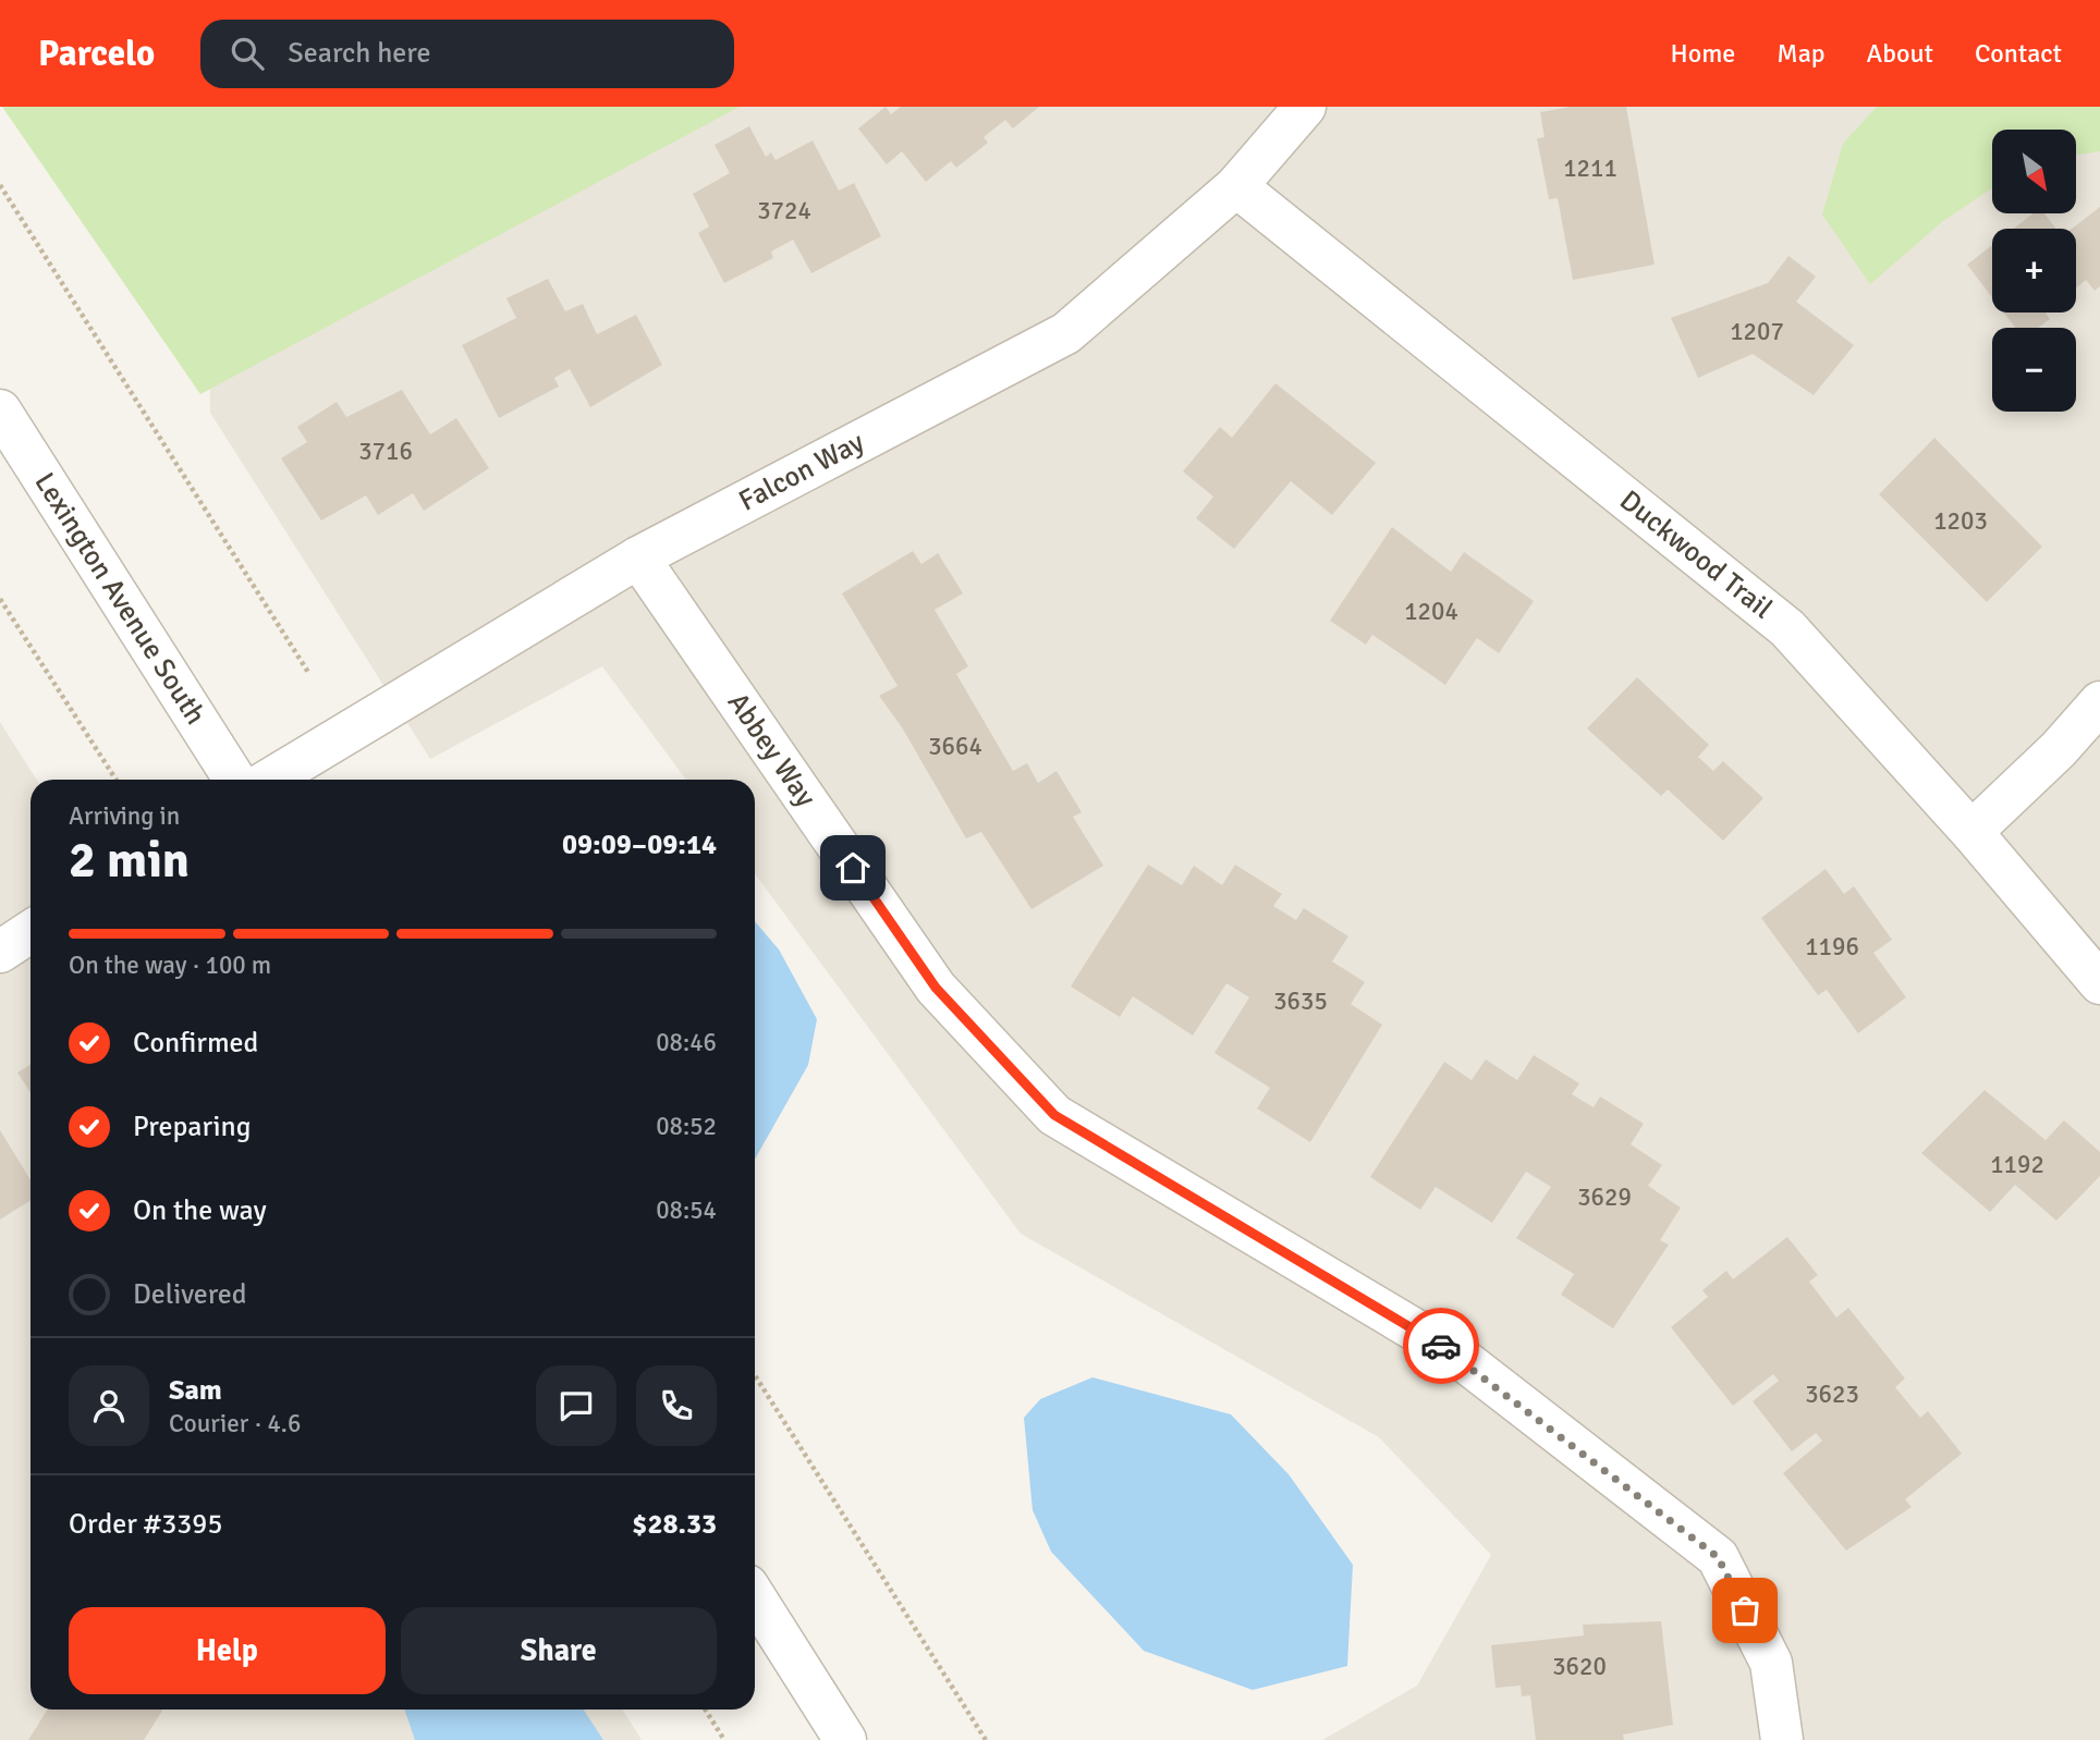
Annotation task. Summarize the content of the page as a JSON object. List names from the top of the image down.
{
  "streets": {
    "street": [
      "Falcon Way",
      "Duckwood Trail",
      "Lexington Avenue South",
      "Abbey Way"
    ]
  },
  "crossings": [
    ["Falcon Way", "Duckwood Trail"],
    ["Falcon Way", "Abbey Way"]
  ],
  "house_numbers": [
    "1211",
    "3724",
    "1207",
    "3716",
    "1203",
    "1204",
    "3664",
    "1196",
    "3635",
    "1192",
    "3629",
    "3623",
    "3620"
  ],
  "north": "bottom right",
  "page": {
    "header": "Parcelo",
    "search": "Search here",
    "nav": [
      "Home",
      "Map",
      "About",
      "Contact"
    ],
    "map_buttons": ["+", "−"],
    "heading": ["2 min", "Arriving in", "09:09–09:14"],
    "panel": [
      "Sam",
      "Courier · 4.6",
      "Order #3395",
      "$28.33"
    ],
    "bar": "On the way · 100 m",
    "list": [
      ["Confirmed", "08:46"],
      ["Preparing", "08:52"],
      ["On the way", "08:54"],
      "Delivered"
    ],
    "buttons": ["Help", "Share"]
  }
}
